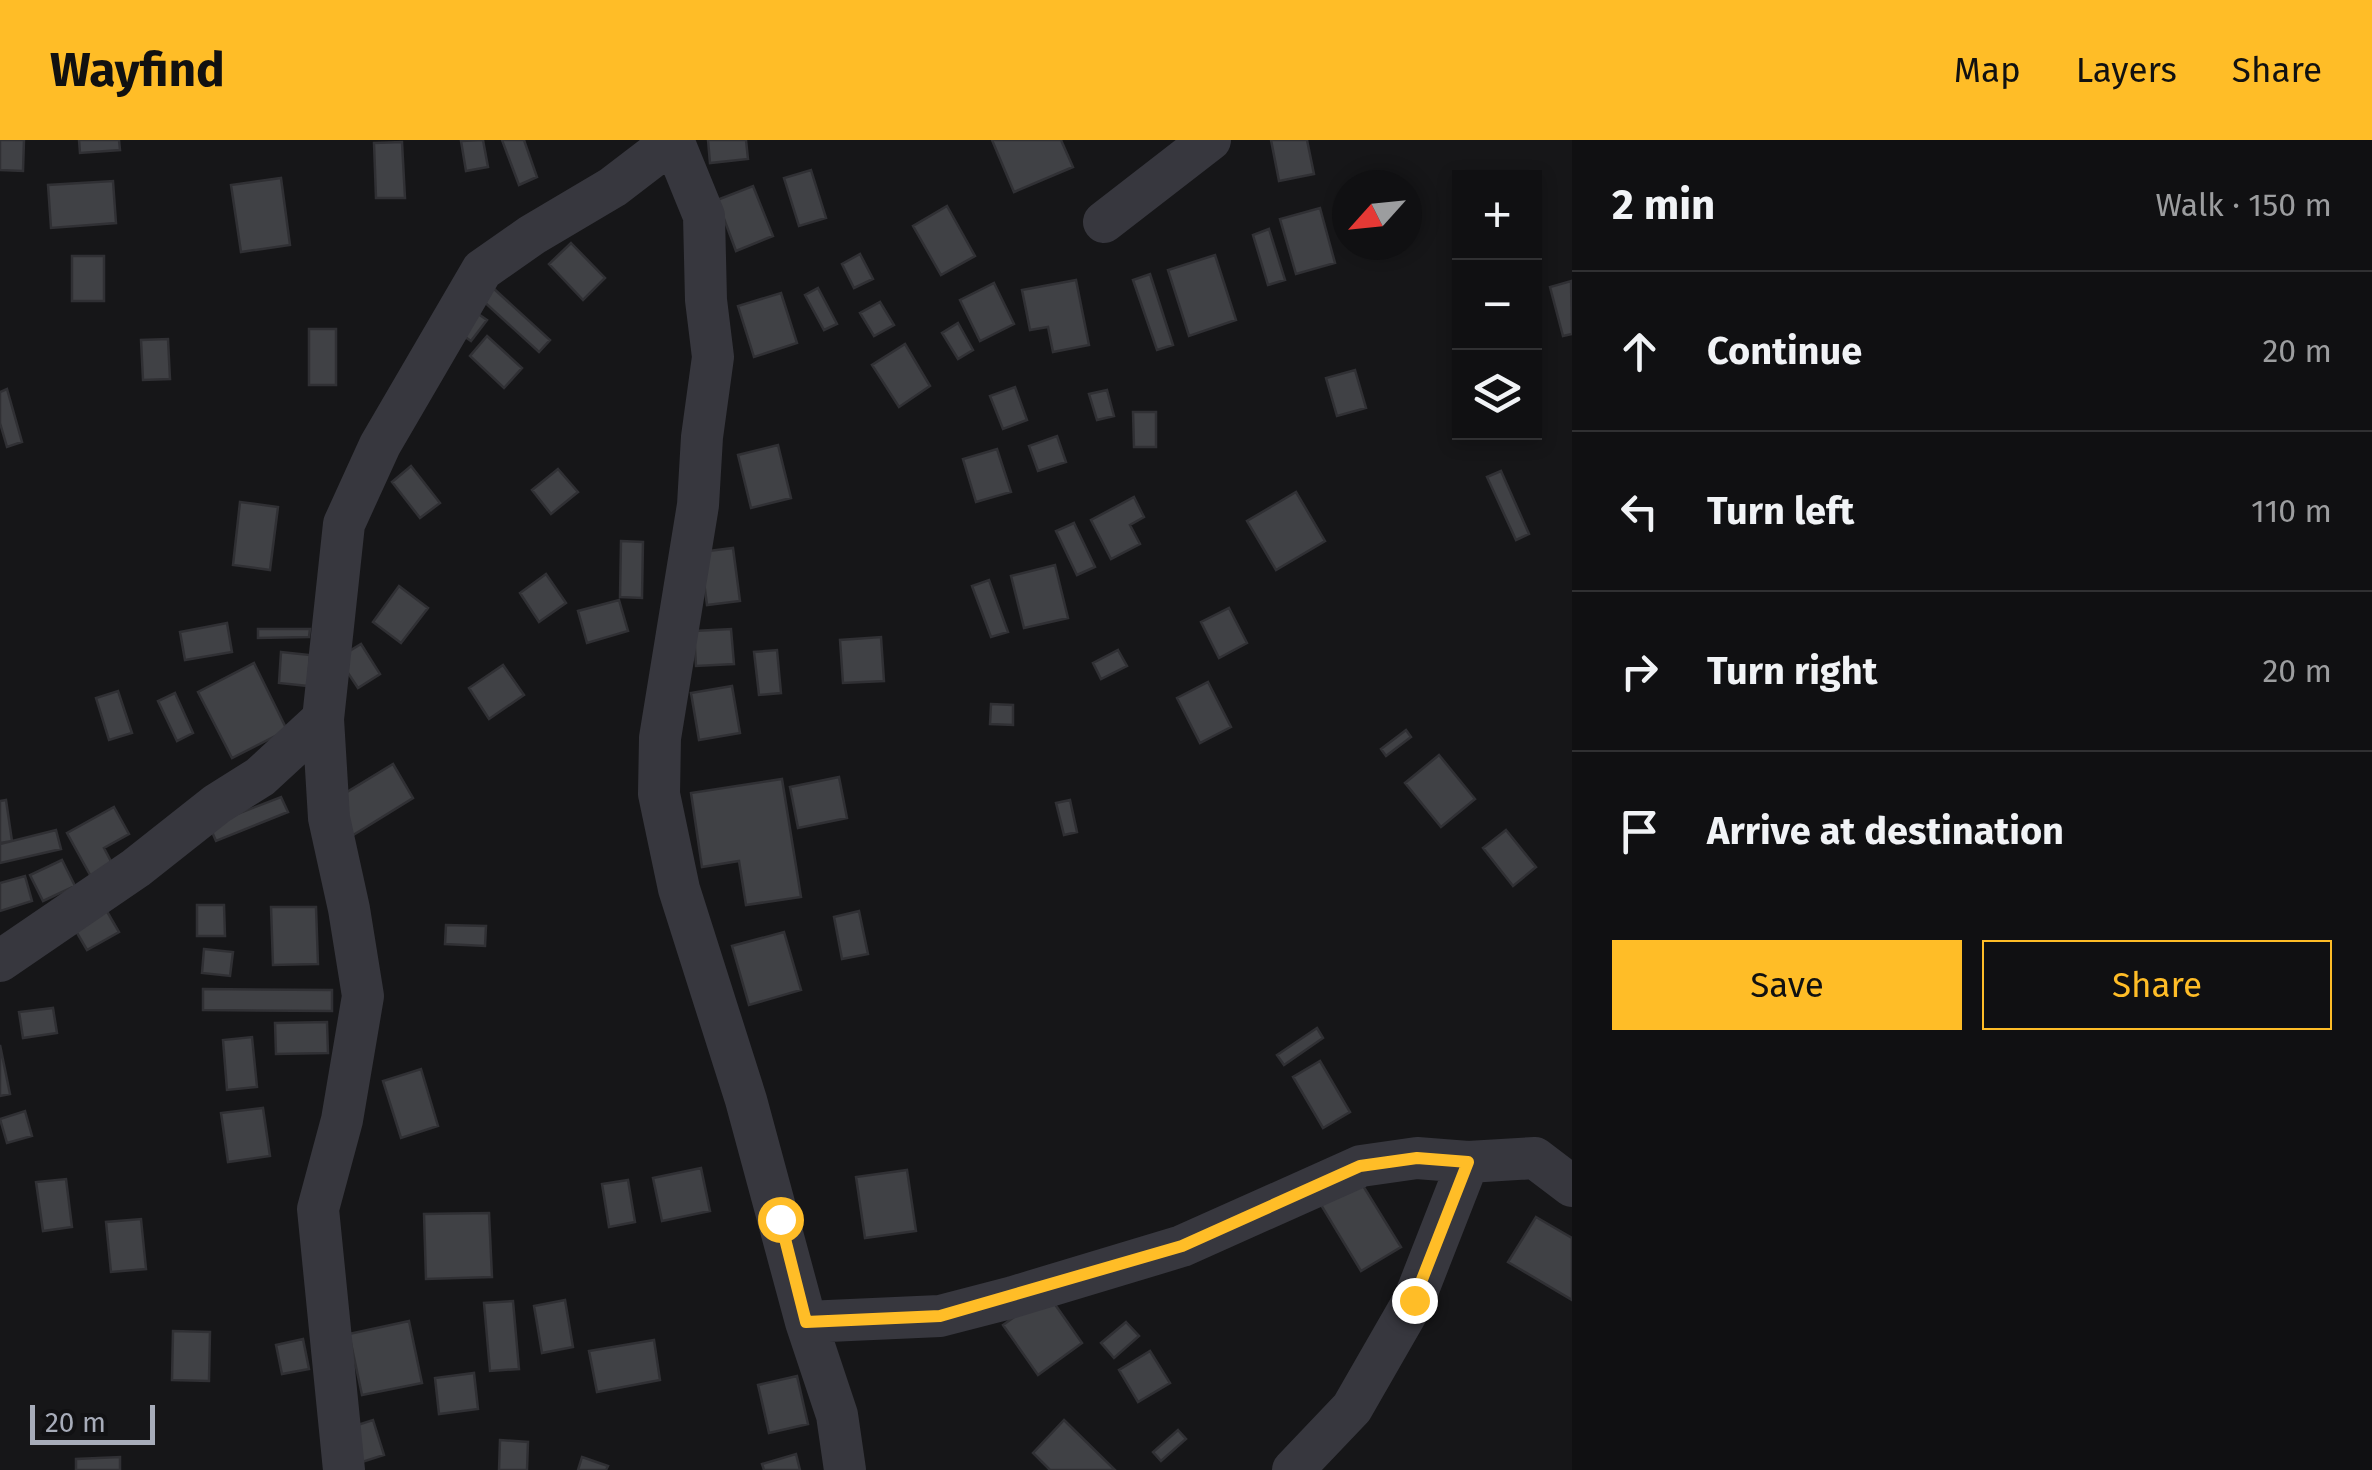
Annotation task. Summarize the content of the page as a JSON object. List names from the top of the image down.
{
  "scale_bar": "20 m",
  "north": "bottom left",
  "page": {
    "header": "Wayfind",
    "nav": ["Map", "Layers", "Share"],
    "heading": ["2 min", "Walk · 150 m"],
    "map_buttons": ["+", "−"],
    "list": [
      ["Continue", "20 m"],
      ["Turn left", "110 m"],
      ["Turn right", "20 m"],
      "Arrive at destination"
    ],
    "buttons": ["Save", "Share"],
    "scale": "20 m"
  }
}
